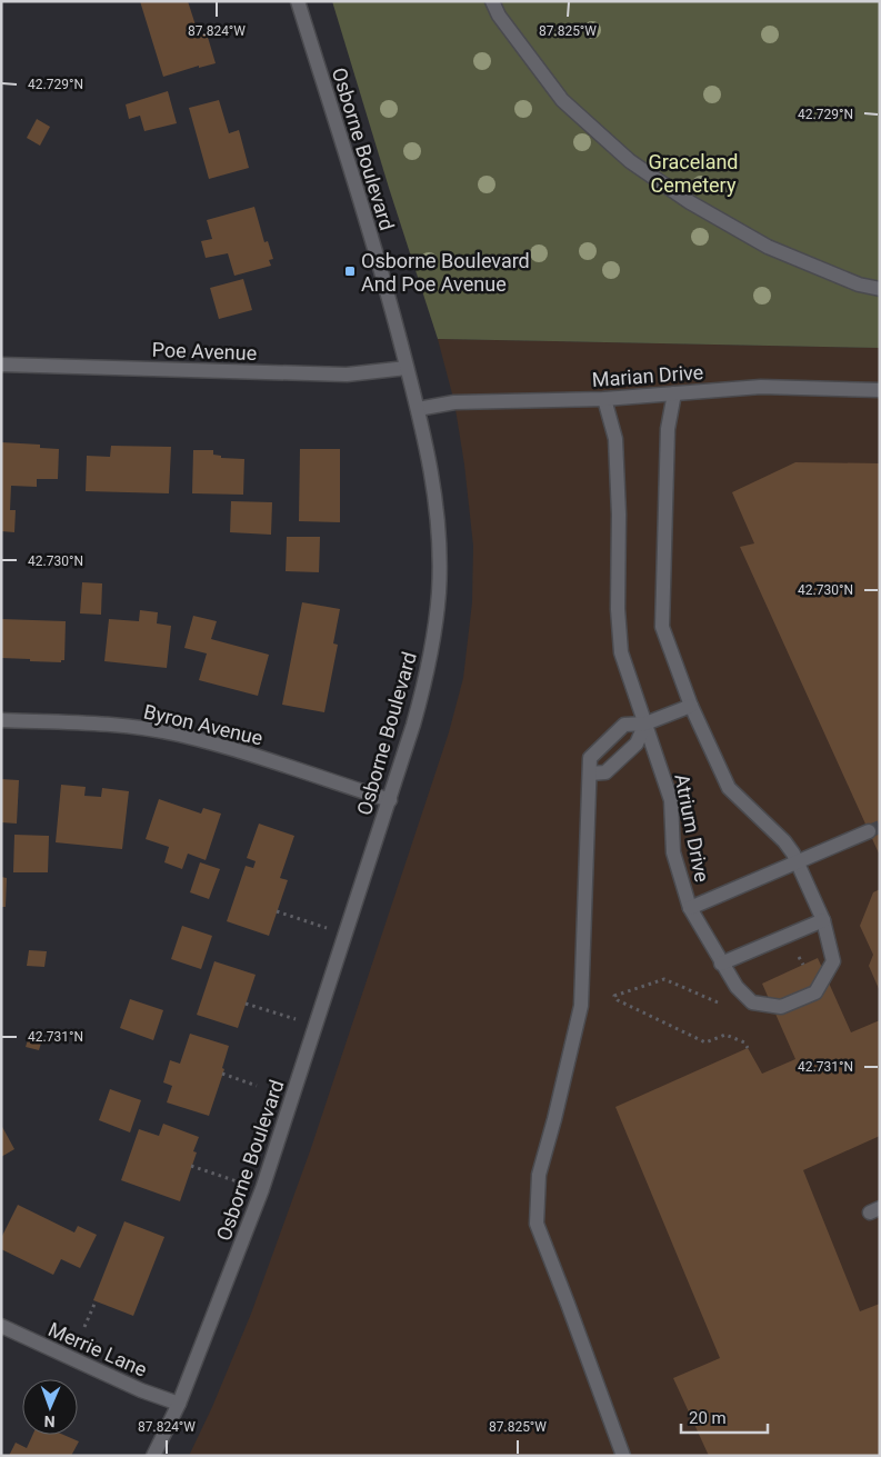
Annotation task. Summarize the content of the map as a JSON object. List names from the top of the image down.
{
  "streets": {
    "street": [
      "Osborne Boulevard",
      "Poe Avenue",
      "Marian Drive",
      "Byron Avenue",
      "Atrium Drive",
      "Merrie Lane"
    ]
  },
  "crossings": [
    ["Osborne Boulevard", "Poe Avenue"],
    ["Osborne Boulevard", "Marian Drive"],
    ["Osborne Boulevard", "Byron Avenue"],
    ["Osborne Boulevard", "Merrie Lane"],
    ["Marian Drive", "Atrium Drive"]
  ],
  "parks": ["Graceland Cemetery"],
  "places": {
    "transit": ["Osborne Boulevard And Poe Avenue"]
  },
  "scale_bar": "20 m",
  "north": "bottom",
  "coordinates": [
    "87.824°W",
    "87.825°W",
    "42.729°N",
    "42.730°N",
    "42.731°N"
  ]
}
